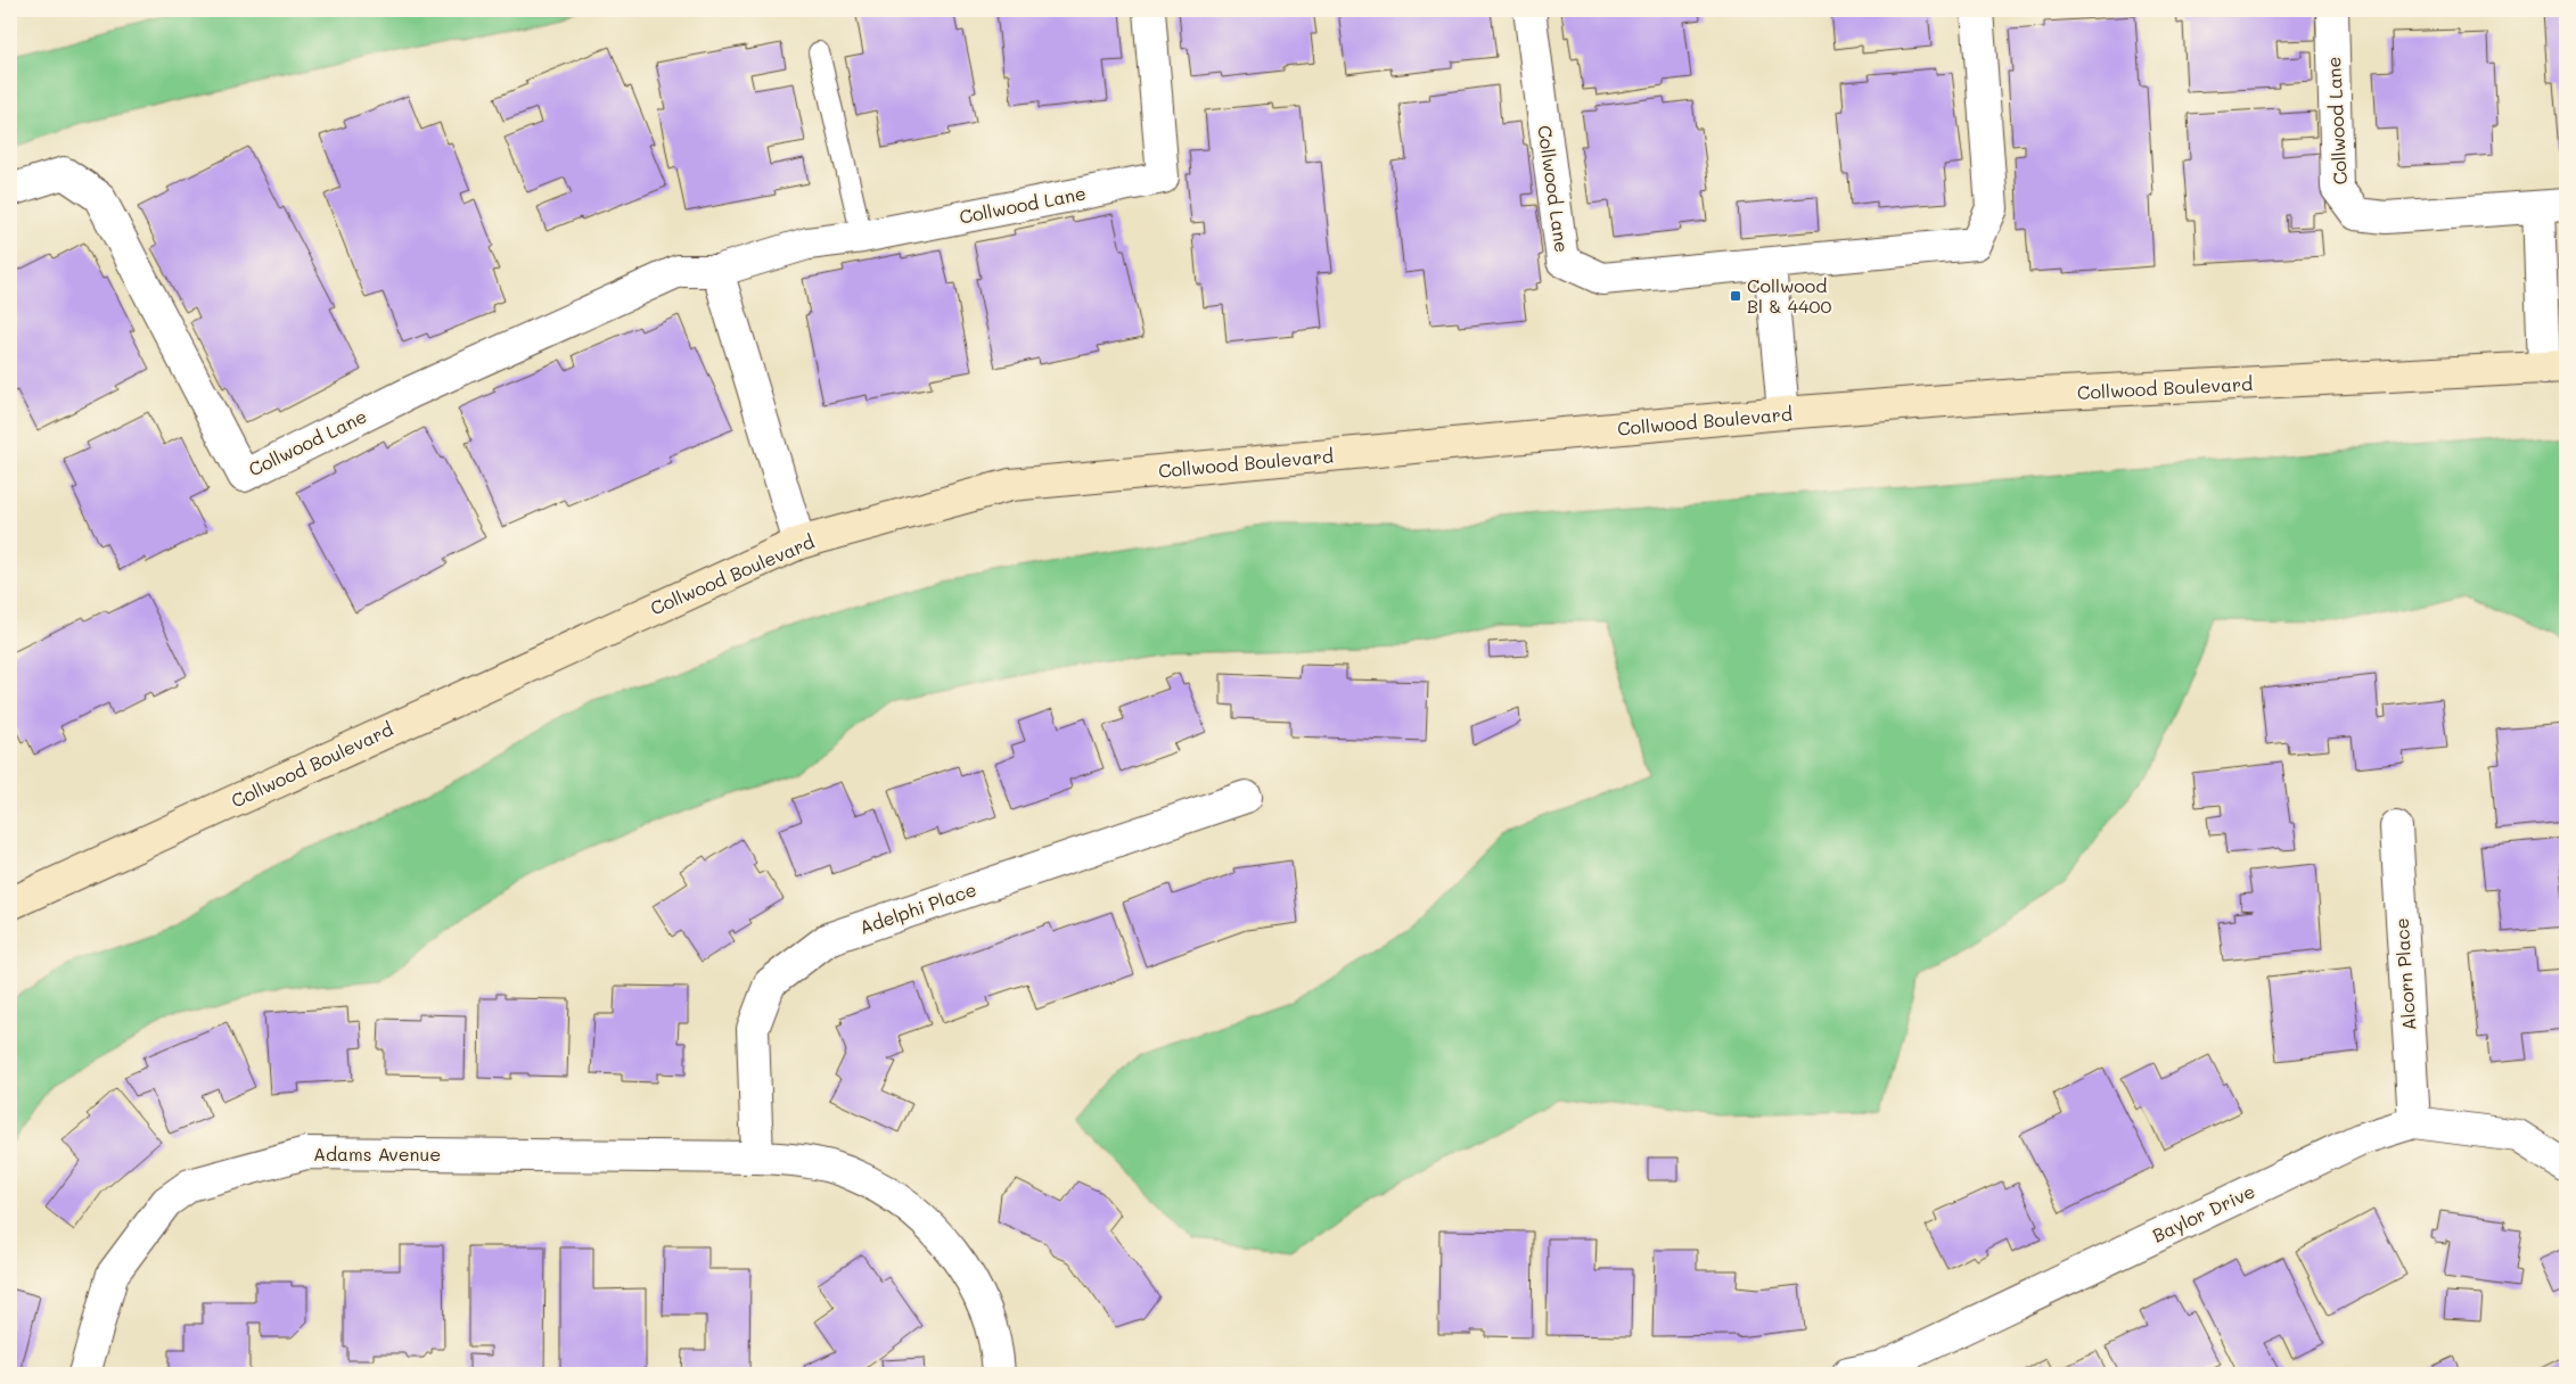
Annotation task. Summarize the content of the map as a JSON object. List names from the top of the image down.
{
  "streets": {
    "main road": ["Collwood Boulevard"],
    "street": [
      "Collwood Lane",
      "Adelphi Place",
      "Alcorn Place",
      "Adams Avenue",
      "Baylor Drive"
    ]
  },
  "crossings": [
    ["Collwood Lane", "Collwood Boulevard"],
    ["Adelphi Place", "Adams Avenue"],
    ["Alcorn Place", "Baylor Drive"]
  ],
  "places": {
    "transit": ["Collwood Bl & 4400"]
  }
}
